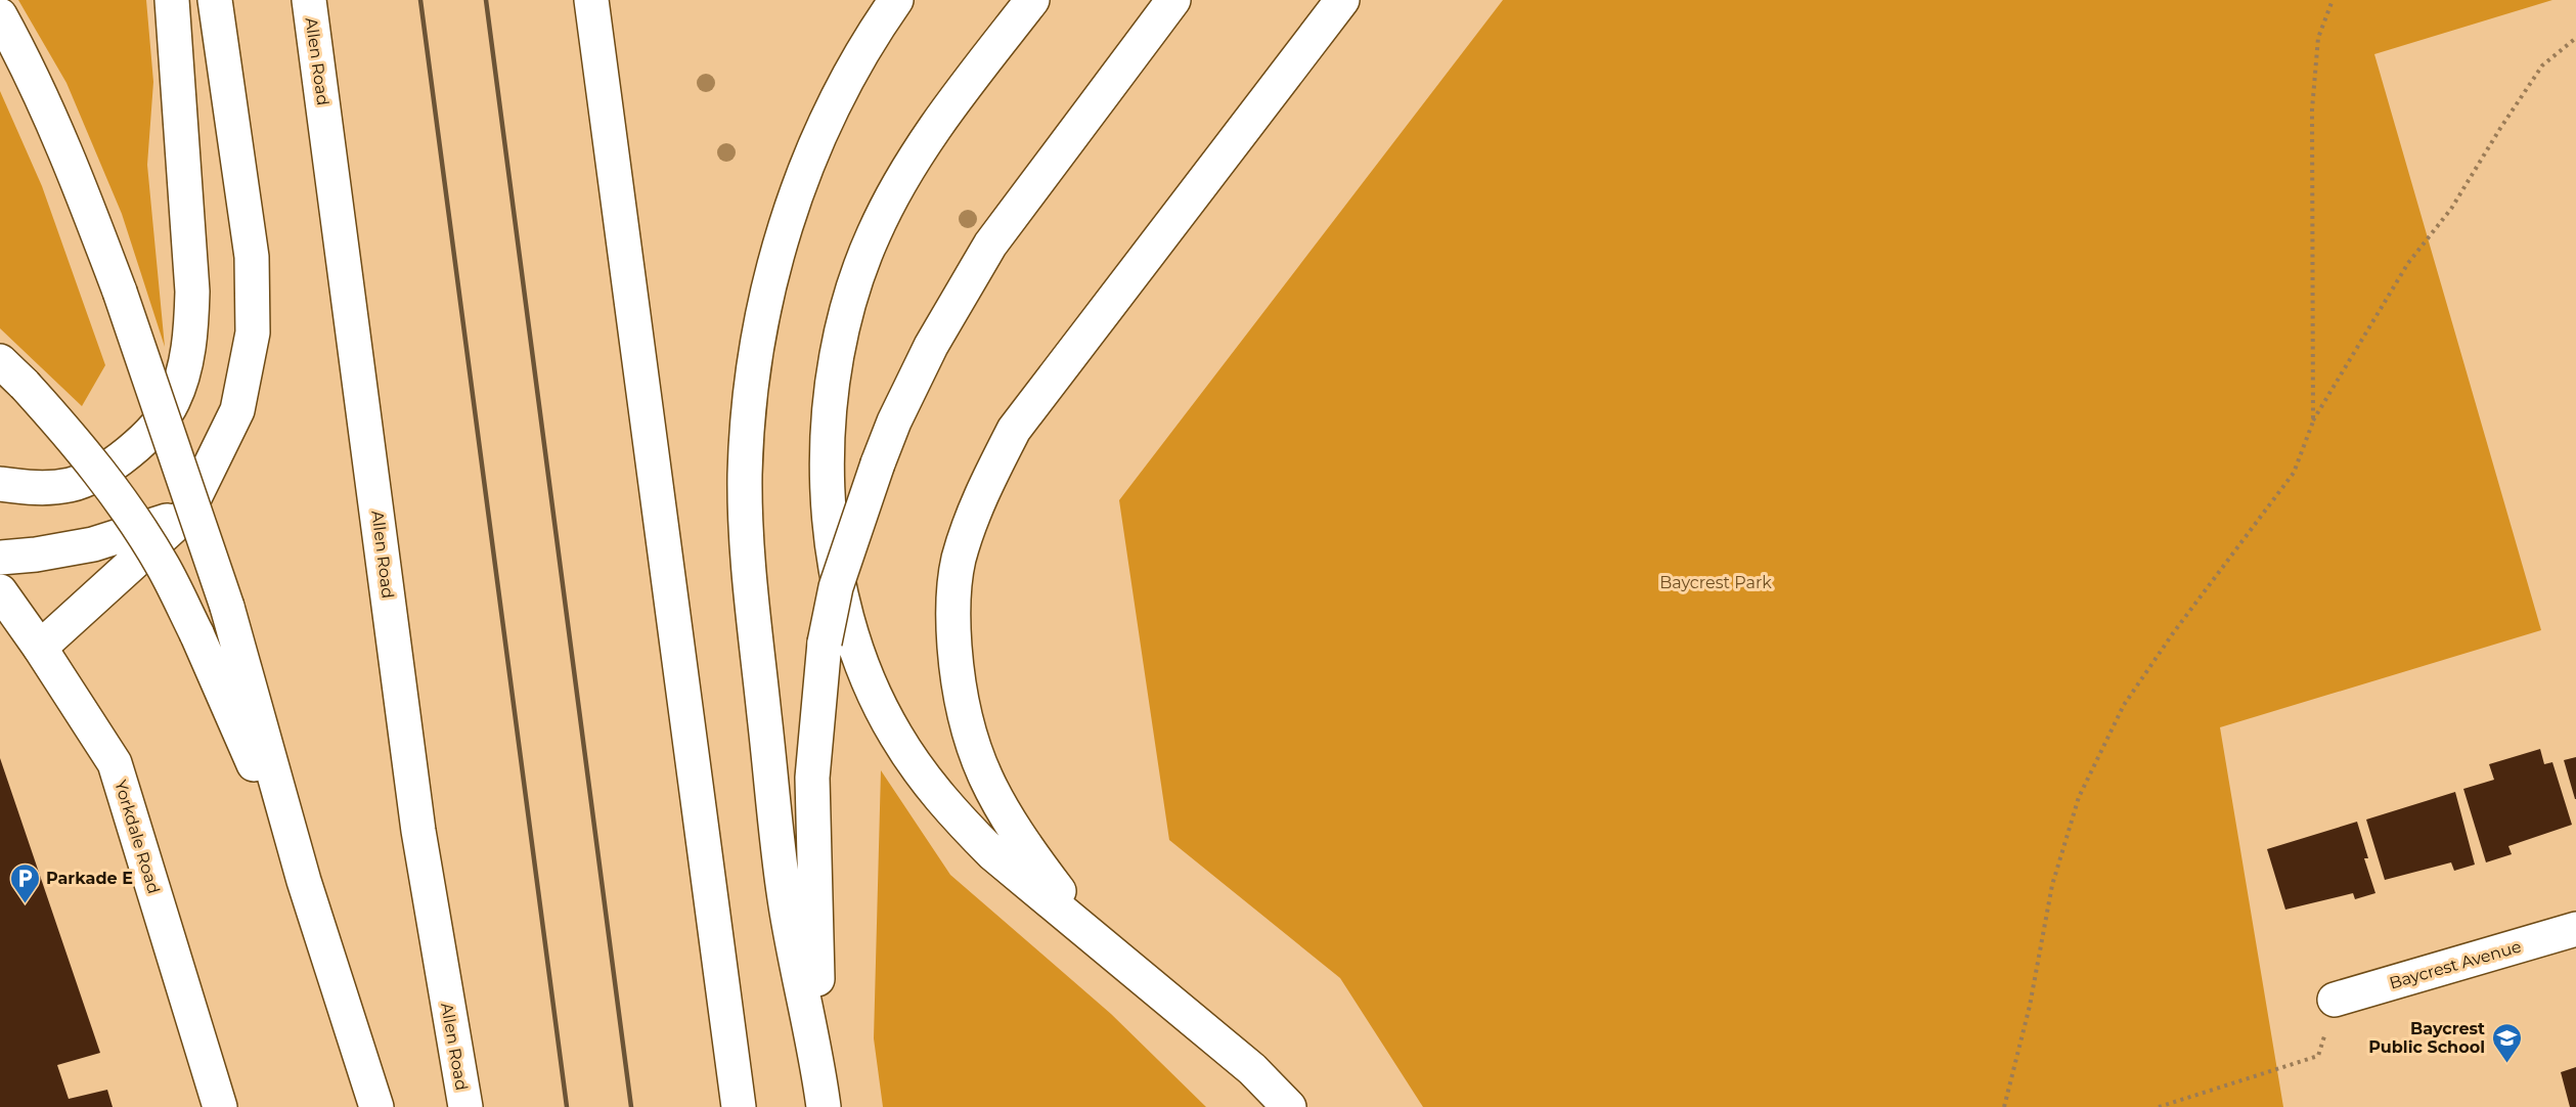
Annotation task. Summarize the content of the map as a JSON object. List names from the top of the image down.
{
  "streets": {
    "main road": ["Allen Road", "Yorkdale Road", "Baycrest Avenue"]
  },
  "parks": ["Baycrest Park"],
  "places": {
    "parking": ["Parkade E"],
    "school or university": ["Baycrest Public School"]
  }
}
